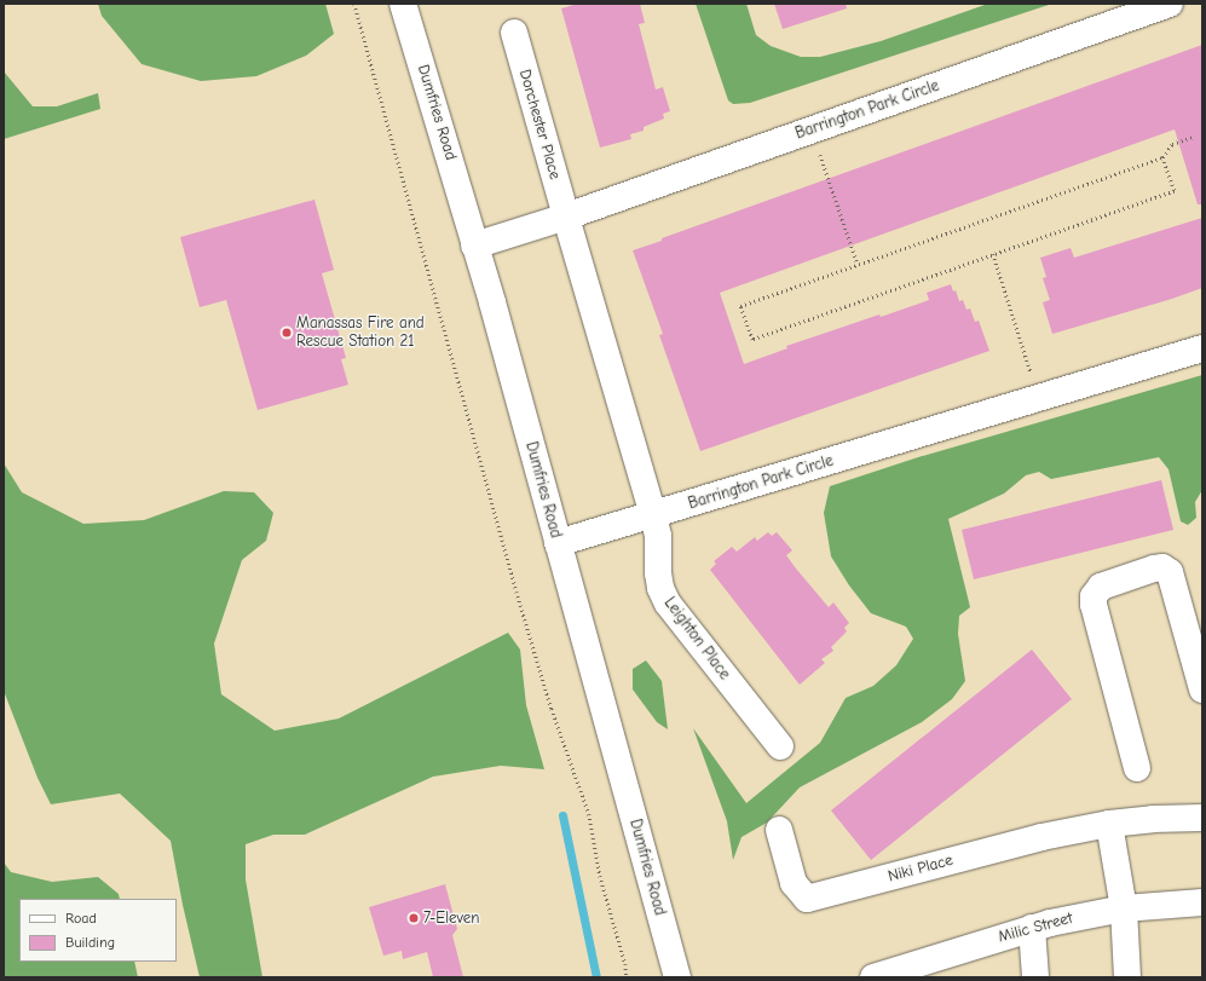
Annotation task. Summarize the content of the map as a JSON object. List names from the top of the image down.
{
  "streets": {
    "street": [
      "Barrington Park Circle",
      "Dumfries Road",
      "Dorchester Place",
      "Leighton Place",
      "Niki Place",
      "Milic Street"
    ]
  },
  "crossings": [
    ["Barrington Park Circle", "Dumfries Road"],
    ["Barrington Park Circle", "Dorchester Place"],
    ["Barrington Park Circle", "Leighton Place"]
  ],
  "places": ["Manassas Fire and Rescue Station 21", "7-Eleven"],
  "legend": ["Road", "Building"]
}
